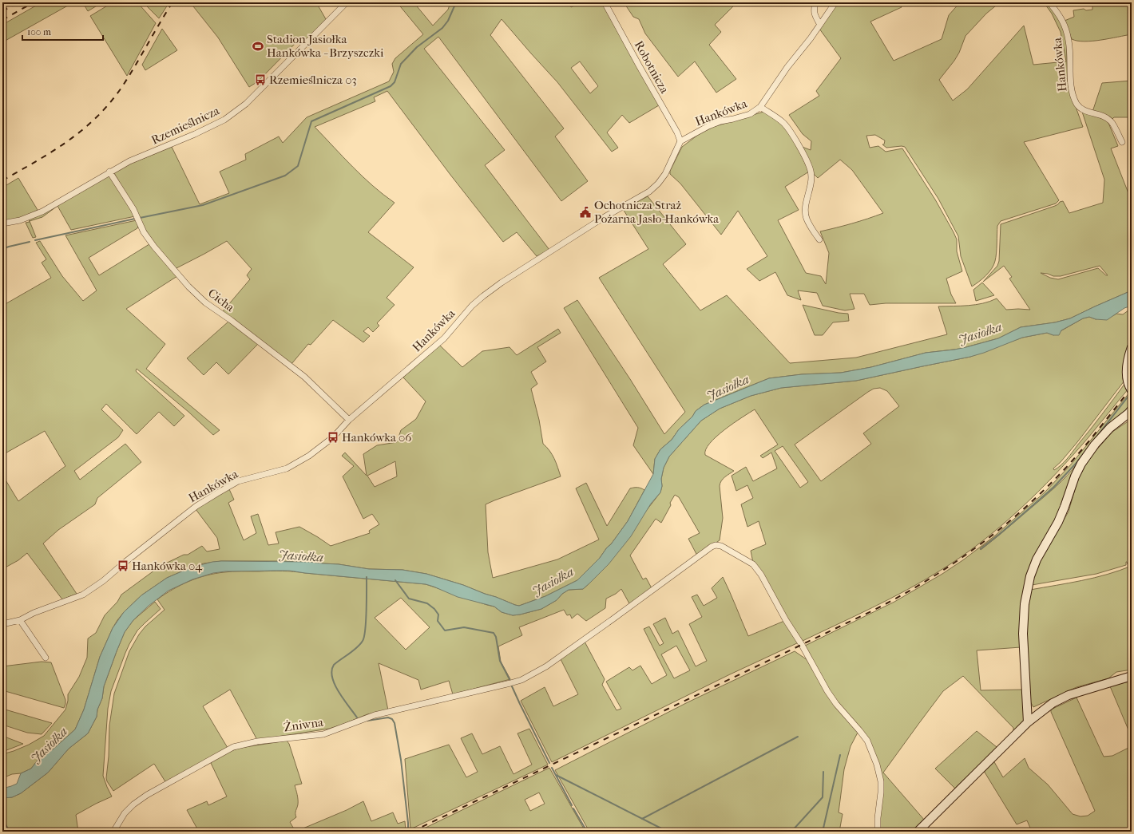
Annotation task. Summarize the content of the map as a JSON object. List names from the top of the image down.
{
  "streets": {
    "street": [
      "Hankówka",
      "Robotnicza",
      "Rzemieślnicza",
      "Cicha",
      "Żniwna"
    ]
  },
  "crossings": [
    ["Hankówka", "Robotnicza"],
    ["Hankówka", "Cicha"],
    ["Rzemieślnicza", "Cicha"]
  ],
  "water": ["Jasiołka"],
  "places": {
    "sports": ["Stadion Jasiołka Hankówka - Brzyszczki"],
    "bus stop": ["Rzemieślnicza 03", "Hankówka 06", "Hankówka 04"],
    "public building": ["Ochotnicza Straż Pożarna Jasło-Hankówka"]
  },
  "scale_bar": "100 m"
}
